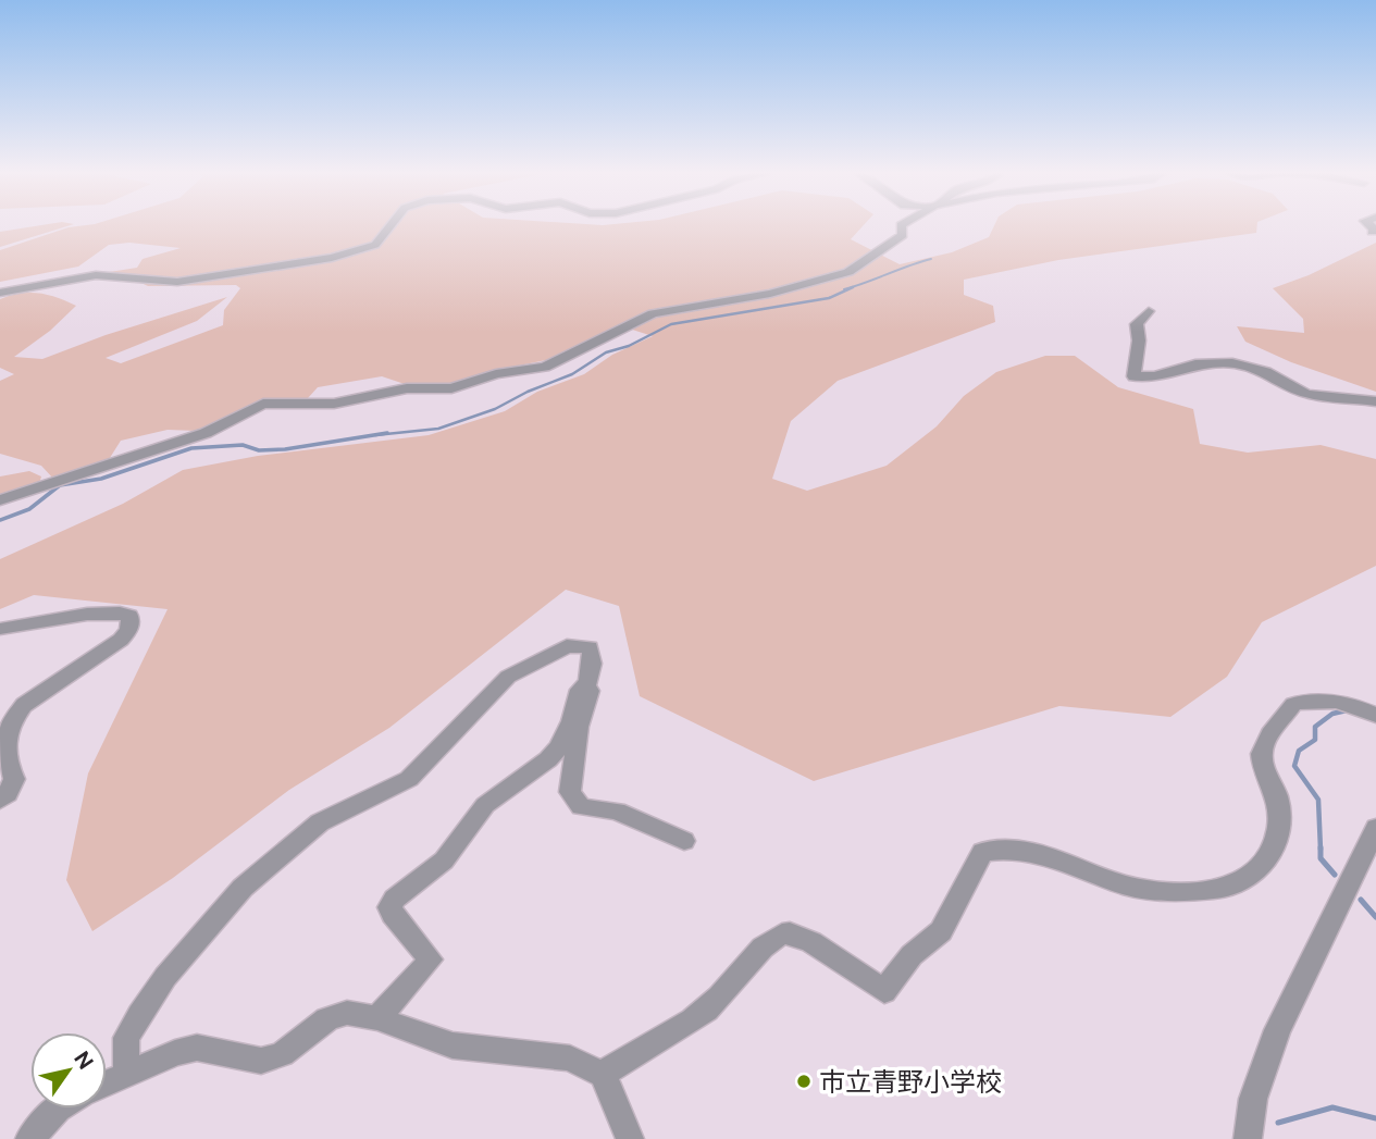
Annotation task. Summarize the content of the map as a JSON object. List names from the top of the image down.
{
  "places": ["市立青野小学校"],
  "north": "top right"
}
